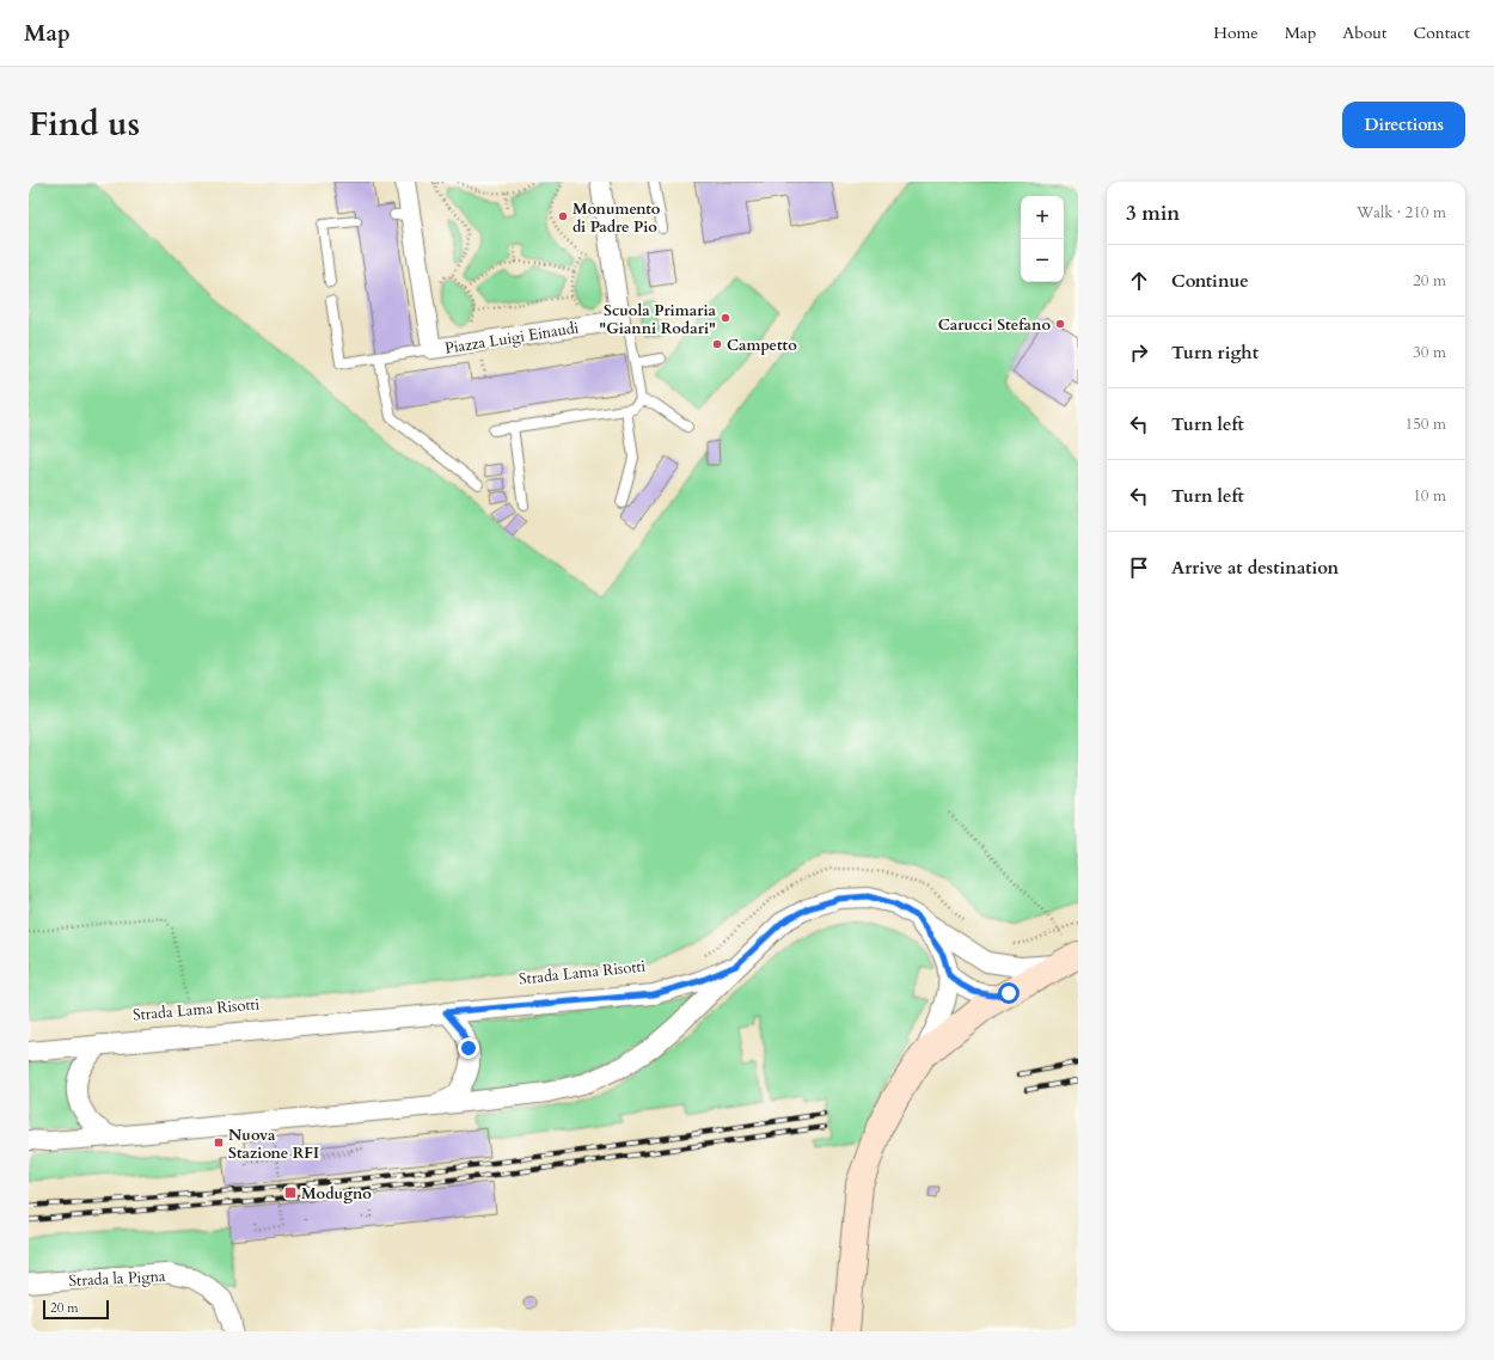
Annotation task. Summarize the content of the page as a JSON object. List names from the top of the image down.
{
  "streets": {
    "street": ["Piazza Luigi Einaudi", "Strada la Pigna"]
  },
  "places": {
    "other": [
      "Monumento di Padre Pio",
      "Scuola Primaria \"Gianni Rodari\"",
      "Carucci Stefano",
      "Campetto"
    ],
    "transit": ["Nuova Stazione RFI", "Modugno"]
  },
  "scale_bar": "20 m",
  "page": {
    "header": "Map",
    "nav": [
      "Home",
      "Map",
      "About",
      "Contact"
    ],
    "title": "Find us",
    "buttons": "Directions",
    "heading": ["3 min", "Walk · 210 m"],
    "map_buttons": ["+", "−"],
    "list": [
      ["Continue", "20 m"],
      ["Turn right", "30 m"],
      ["Turn left", "150 m"],
      ["Turn left", "10 m"],
      "Arrive at destination"
    ],
    "scale": "20 m"
  }
}
